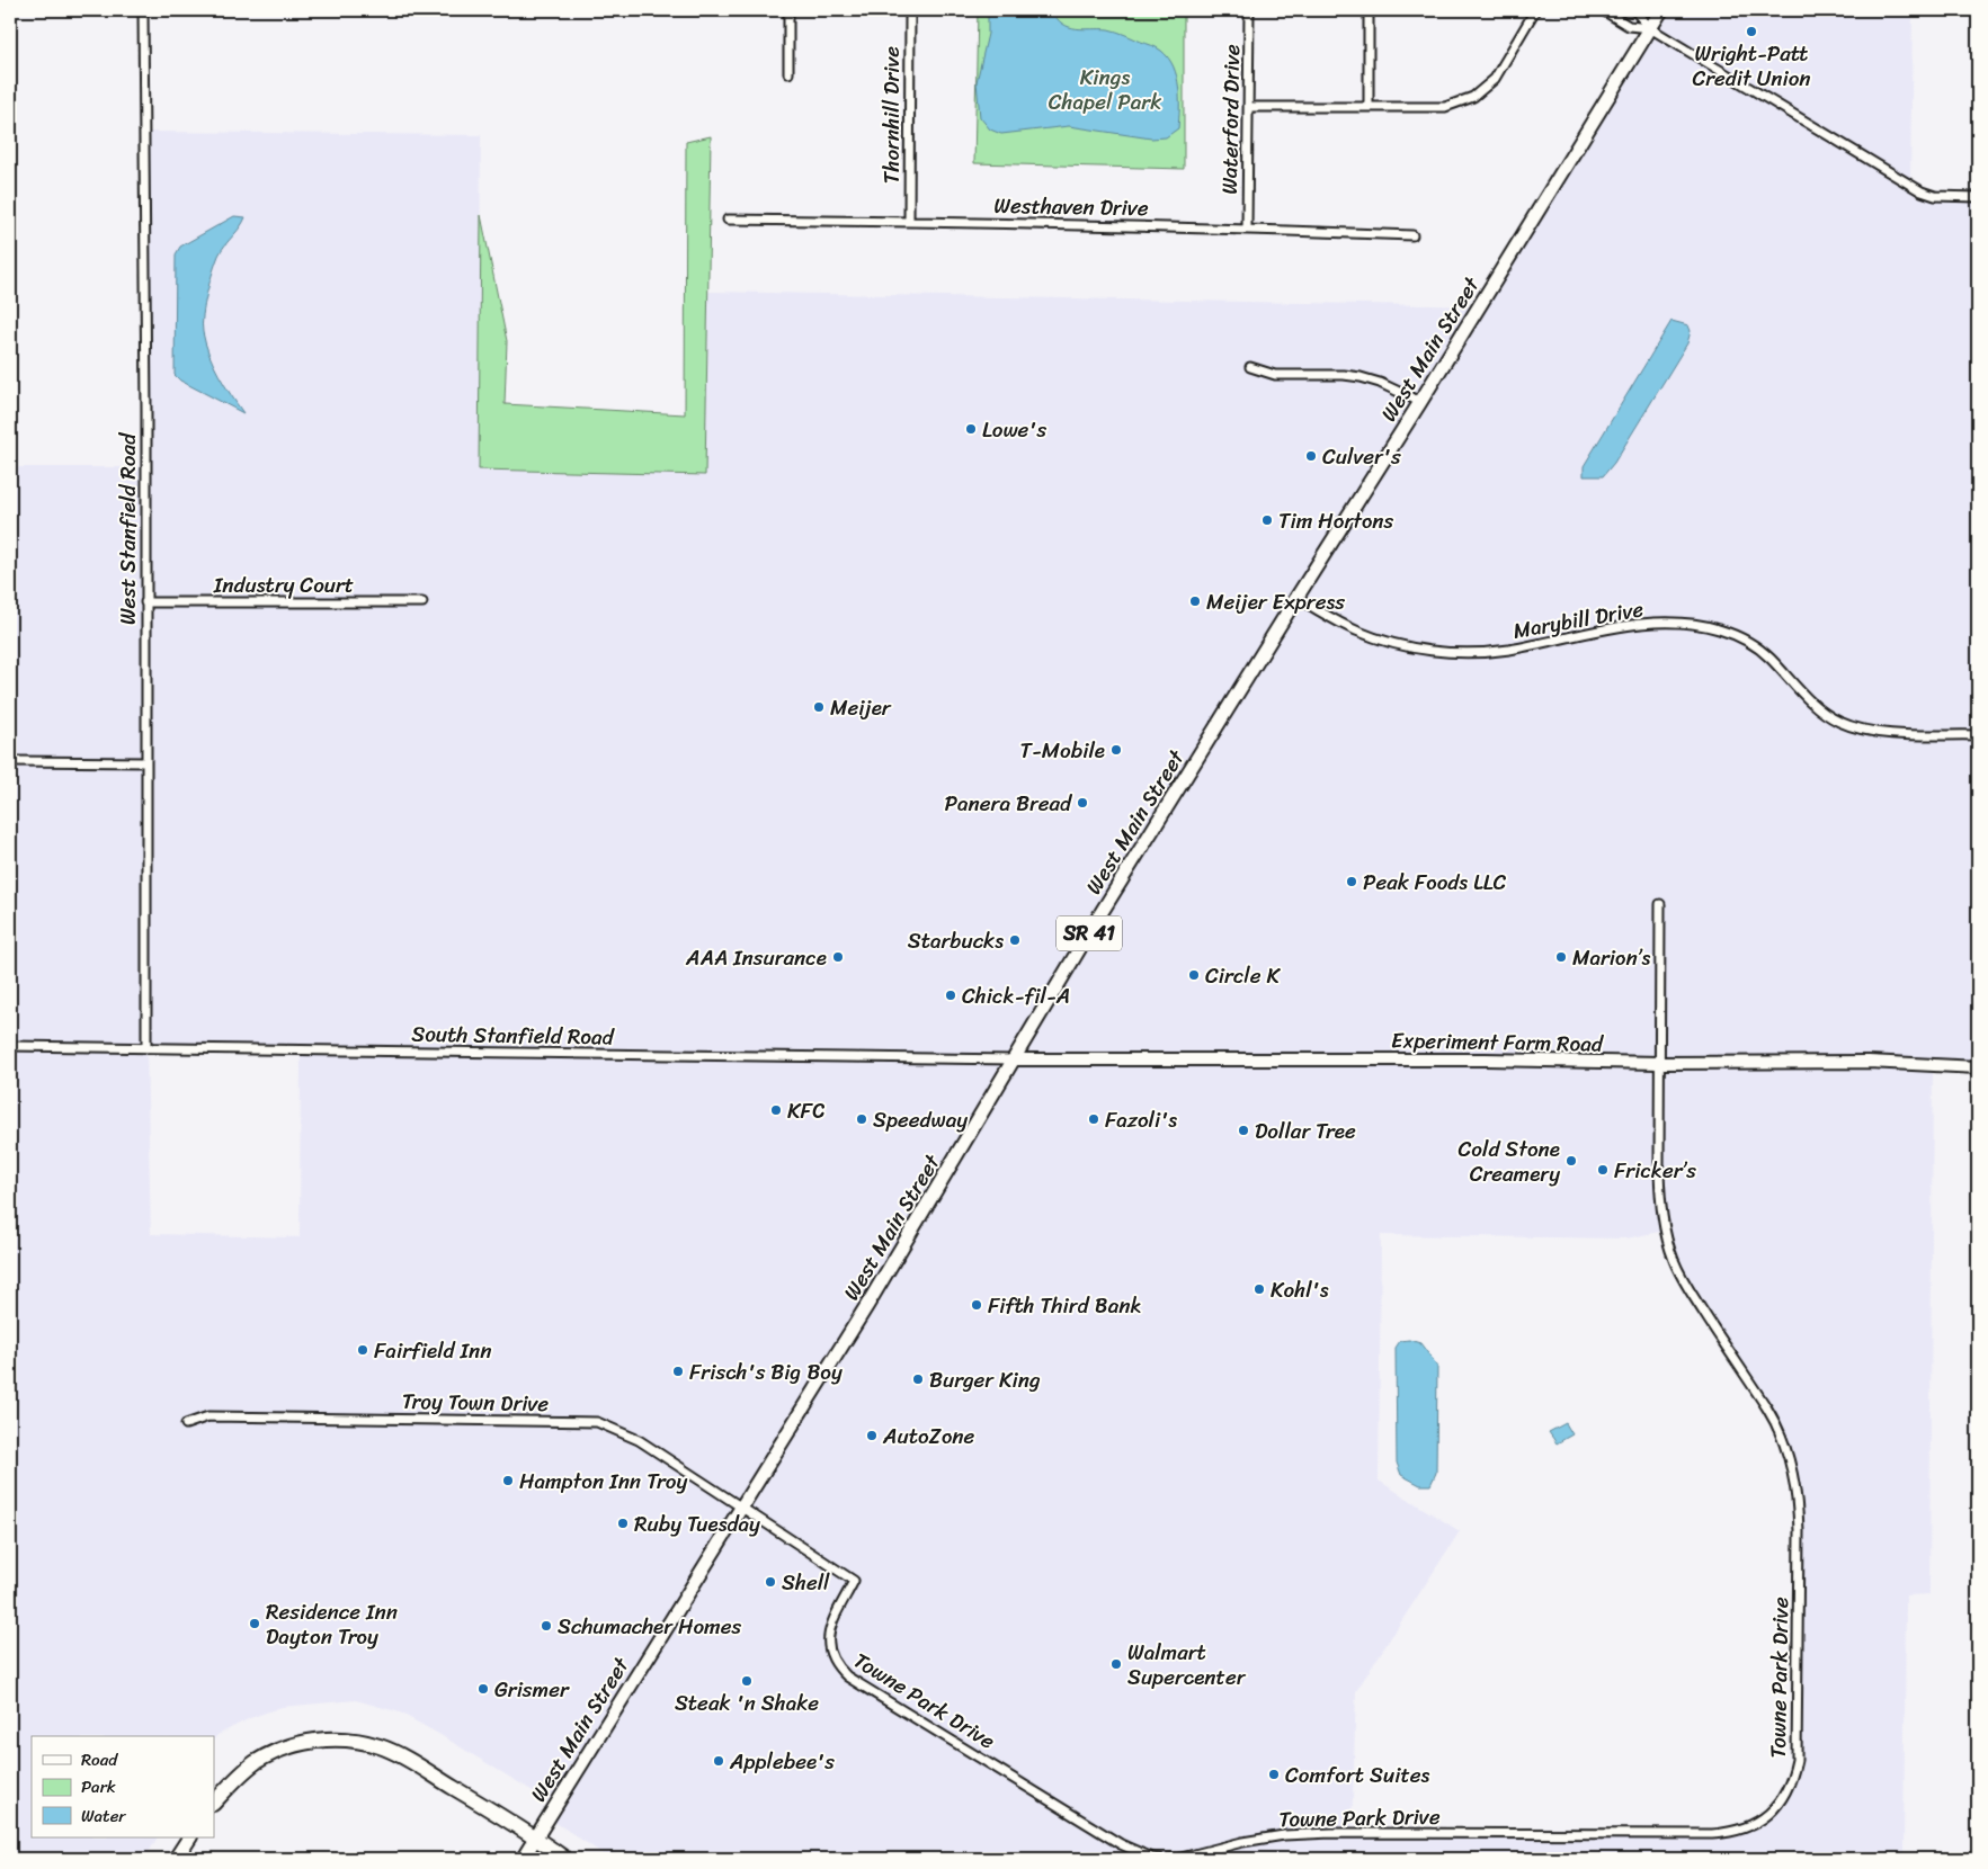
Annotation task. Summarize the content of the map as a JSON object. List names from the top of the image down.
{
  "streets": {
    "main road": ["West Main Street", "SR 41"],
    "street": [
      "Thornhill Drive",
      "Waterford Drive",
      "Westhaven Drive",
      "West Stanfield Road",
      "Industry Court",
      "Marybill Drive",
      "South Stanfield Road",
      "Experiment Farm Road",
      "Troy Town Drive",
      "Towne Park Drive"
    ]
  },
  "crossings": [
    ["Thornhill Drive", "Westhaven Drive"],
    ["Waterford Drive", "Westhaven Drive"],
    ["West Main Street", "Marybill Drive"],
    ["West Main Street", "South Stanfield Road"],
    ["West Main Street", "Experiment Farm Road"],
    ["West Main Street", "Troy Town Drive"],
    ["West Main Street", "Towne Park Drive"],
    ["West Stanfield Road", "Industry Court"],
    ["West Stanfield Road", "South Stanfield Road"],
    ["South Stanfield Road", "Experiment Farm Road"],
    ["Experiment Farm Road", "Towne Park Drive"],
    ["Troy Town Drive", "Towne Park Drive"]
  ],
  "parks": ["Kings Chapel Park"],
  "places": [
    "Wright-Patt Credit Union",
    "Lowe's",
    "Culver's",
    "Tim Hortons",
    "Meijer Express",
    "Meijer",
    "T-Mobile",
    "Panera Bread",
    "Peak Foods LLC",
    "Starbucks",
    "AAA Insurance",
    "Marion’s",
    "Circle K",
    "Chick-fil-A",
    "KFC",
    "Speedway",
    "Fazoli's",
    "Dollar Tree",
    "Cold Stone Creamery",
    "Fricker’s",
    "Kohl's",
    "Fifth Third Bank",
    "Fairfield Inn",
    "Frisch's Big Boy",
    "Burger King",
    "AutoZone",
    "Hampton Inn Troy",
    "Ruby Tuesday",
    "Shell",
    "Residence Inn Dayton Troy",
    "Schumacher Homes",
    "Walmart Supercenter",
    "Steak 'n Shake",
    "Grismer",
    "Applebee's",
    "Comfort Suites"
  ],
  "legend": ["Road", "Park", "Water"]
}
